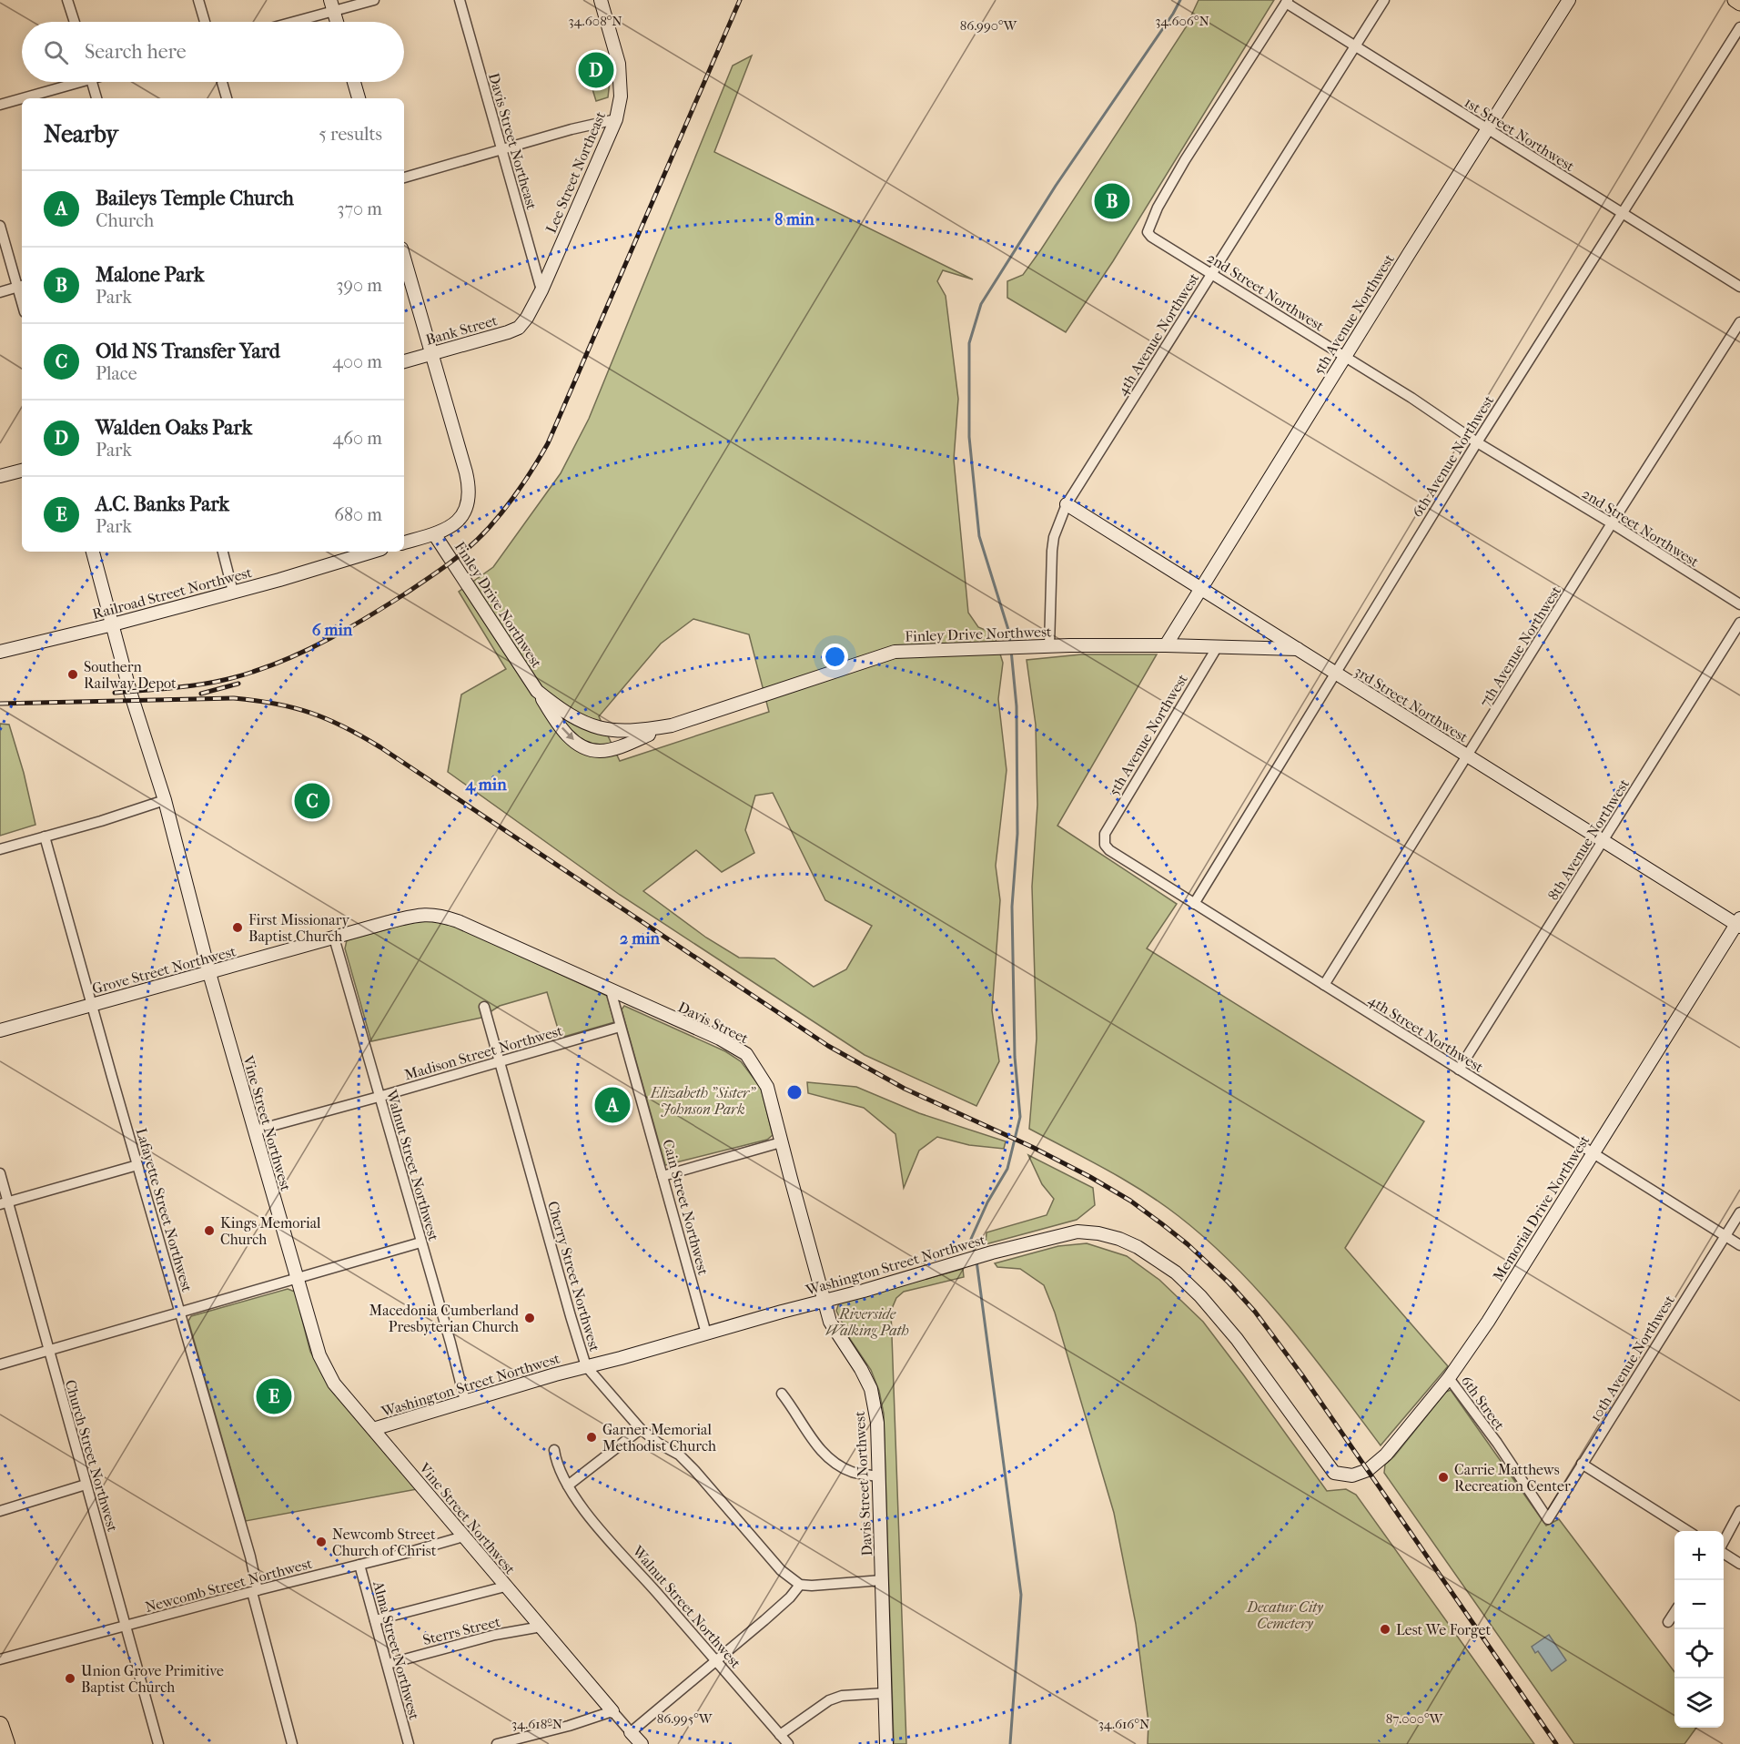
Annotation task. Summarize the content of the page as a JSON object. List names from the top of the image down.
{
  "streets": {
    "street": [
      "1st Street Northwest",
      "Davis Street Northeast",
      "Lee Street Northeast",
      "2nd Street Northwest",
      "5th Avenue Northwest",
      "Bank Street",
      "4th Avenue Northwest",
      "6th Avenue Northwest",
      "Railroad Street Northwest",
      "Finley Drive Northwest",
      "7th Avenue Northwest",
      "3rd Street Northwest",
      "8th Avenue Northwest",
      "Grove Street Northwest",
      "Davis Street",
      "4th Street Northwest",
      "Madison Street Northwest",
      "Vine Street Northwest",
      "Walnut Street Northwest",
      "Cain Street Northwest",
      "Memorial Drive Northwest",
      "Lafayette Street Northwest",
      "Washington Street Northwest",
      "Cherry Street Northwest",
      "10th Avenue Northwest",
      "6th Street",
      "Church Street Northwest",
      "Davis Street Northwest",
      "Newcomb Street Northwest",
      "Sterrs Street",
      "Alma Street Northwest"
    ]
  },
  "crossings": [
    ["1st Street Northwest", "2nd Street Northwest"],
    ["1st Street Northwest", "5th Avenue Northwest"],
    ["1st Street Northwest", "4th Avenue Northwest"],
    ["1st Street Northwest", "6th Avenue Northwest"],
    ["Davis Street Northeast", "Lee Street Northeast"],
    ["Davis Street Northeast", "Bank Street"],
    ["Lee Street Northeast", "Bank Street"],
    ["2nd Street Northwest", "5th Avenue Northwest"],
    ["2nd Street Northwest", "4th Avenue Northwest"],
    ["2nd Street Northwest", "6th Avenue Northwest"],
    ["2nd Street Northwest", "7th Avenue Northwest"],
    ["5th Avenue Northwest", "Finley Drive Northwest"],
    ["5th Avenue Northwest", "3rd Street Northwest"],
    ["5th Avenue Northwest", "4th Street Northwest"],
    ["4th Avenue Northwest", "Finley Drive Northwest"],
    ["4th Avenue Northwest", "3rd Street Northwest"],
    ["6th Avenue Northwest", "3rd Street Northwest"],
    ["6th Avenue Northwest", "4th Street Northwest"],
    ["Railroad Street Northwest", "Vine Street Northwest"],
    ["Finley Drive Northwest", "3rd Street Northwest"],
    ["7th Avenue Northwest", "3rd Street Northwest"],
    ["7th Avenue Northwest", "4th Street Northwest"],
    ["3rd Street Northwest", "8th Avenue Northwest"],
    ["3rd Street Northwest", "Memorial Drive Northwest"],
    ["8th Avenue Northwest", "4th Street Northwest"],
    ["Grove Street Northwest", "Davis Street"],
    ["Grove Street Northwest", "Vine Street Northwest"],
    ["Grove Street Northwest", "Walnut Street Northwest"],
    ["Grove Street Northwest", "Lafayette Street Northwest"],
    ["Davis Street", "Davis Street Northwest"],
    ["4th Street Northwest", "Memorial Drive Northwest"],
    ["4th Street Northwest", "10th Avenue Northwest"],
    ["Madison Street Northwest", "Vine Street Northwest"],
    ["Madison Street Northwest", "Walnut Street Northwest"],
    ["Madison Street Northwest", "Cain Street Northwest"],
    ["Madison Street Northwest", "Cherry Street Northwest"],
    ["Vine Street Northwest", "Washington Street Northwest"],
    ["Vine Street Northwest", "Newcomb Street Northwest"],
    ["Vine Street Northwest", "Sterrs Street"],
    ["Walnut Street Northwest", "Washington Street Northwest"],
    ["Cain Street Northwest", "Washington Street Northwest"],
    ["Memorial Drive Northwest", "Washington Street Northwest"],
    ["Memorial Drive Northwest", "6th Street"],
    ["Lafayette Street Northwest", "Newcomb Street Northwest"],
    ["Washington Street Northwest", "Cherry Street Northwest"],
    ["Washington Street Northwest", "Davis Street Northwest"],
    ["10th Avenue Northwest", "6th Street"],
    ["Church Street Northwest", "Newcomb Street Northwest"],
    ["Newcomb Street Northwest", "Alma Street Northwest"],
    ["Sterrs Street", "Alma Street Northwest"]
  ],
  "parks": ["Elizabeth \"Sister\" Johnson Park", "Riverside Walking Path", "Decatur City Cemetery"],
  "places": [
    "Southern Railway Depot",
    "First Missionary Baptist Church",
    "Kings Memorial Church",
    "Macedonia Cumberland Presbyterian Church",
    "Garner Memorial Methodist Church",
    "Carrie Matthews Recreation Center",
    "Newcomb Street Church of Christ",
    "Lest We Forget",
    "Union Grove Primitive Baptist Church"
  ],
  "page": {
    "search": "Search here",
    "pins": [
      "D",
      "B",
      "C",
      "A",
      "E"
    ],
    "heading": ["Nearby", "5 results"],
    "list": [
      {
        "mark": "A",
        "name": "Baileys Temple Church",
        "note": "Church",
        "value": "370 m"
      },
      {
        "mark": "B",
        "name": "Malone Park",
        "note": "Park",
        "value": "390 m"
      },
      {
        "mark": "C",
        "name": "Old NS Transfer Yard",
        "note": "Place",
        "value": "400 m"
      },
      {
        "mark": "D",
        "name": "Walden Oaks Park",
        "note": "Park",
        "value": "460 m"
      },
      {
        "mark": "E",
        "name": "A.C. Banks Park",
        "note": "Park",
        "value": "680 m"
      }
    ],
    "map_buttons": ["+", "−"]
  },
  "coordinates": [
    "34.608°N",
    "34.606°N",
    "86.990°W",
    "86.995°W",
    "87.000°W",
    "34.618°N",
    "34.616°N"
  ],
  "rings": [
    "8 min",
    "6 min",
    "4 min",
    "2 min"
  ]
}
